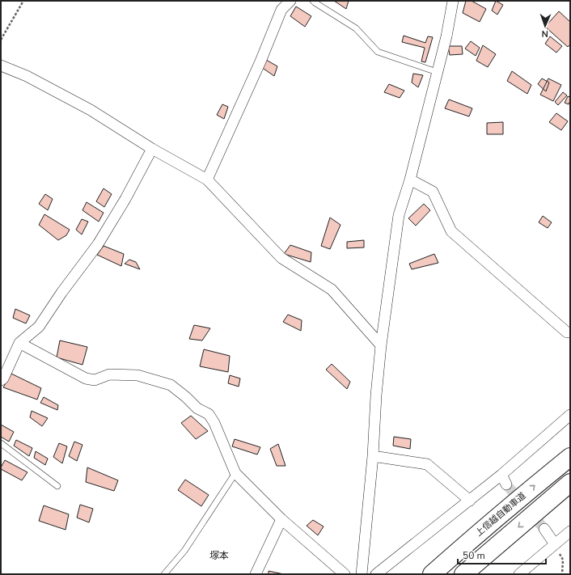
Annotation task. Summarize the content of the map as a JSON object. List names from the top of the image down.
{
  "streets": {
    "highway": ["上信越自動車道"]
  },
  "districts": ["塚本"],
  "scale_bar": "50 m",
  "north": "bottom"
}
